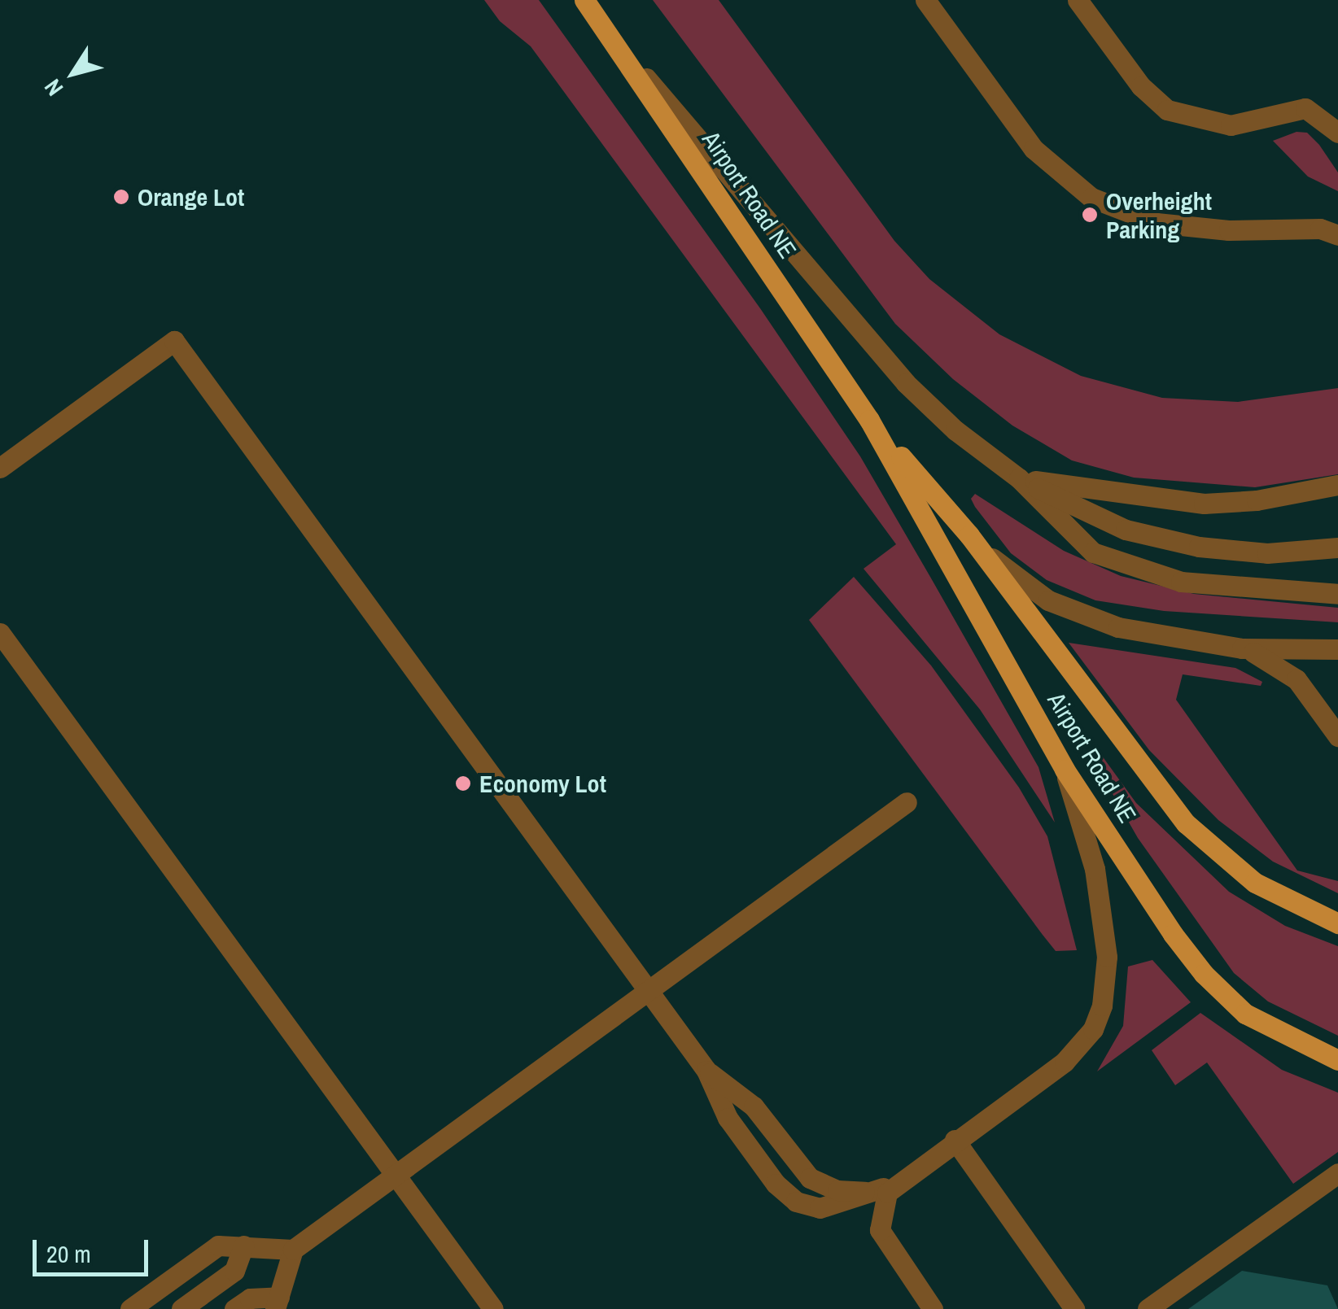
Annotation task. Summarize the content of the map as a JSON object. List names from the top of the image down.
{
  "streets": {
    "main road": ["Airport Road NE"]
  },
  "places": ["Orange Lot", "Overheight Parking", "Economy Lot"],
  "scale_bar": "20 m",
  "north": "bottom left"
}
